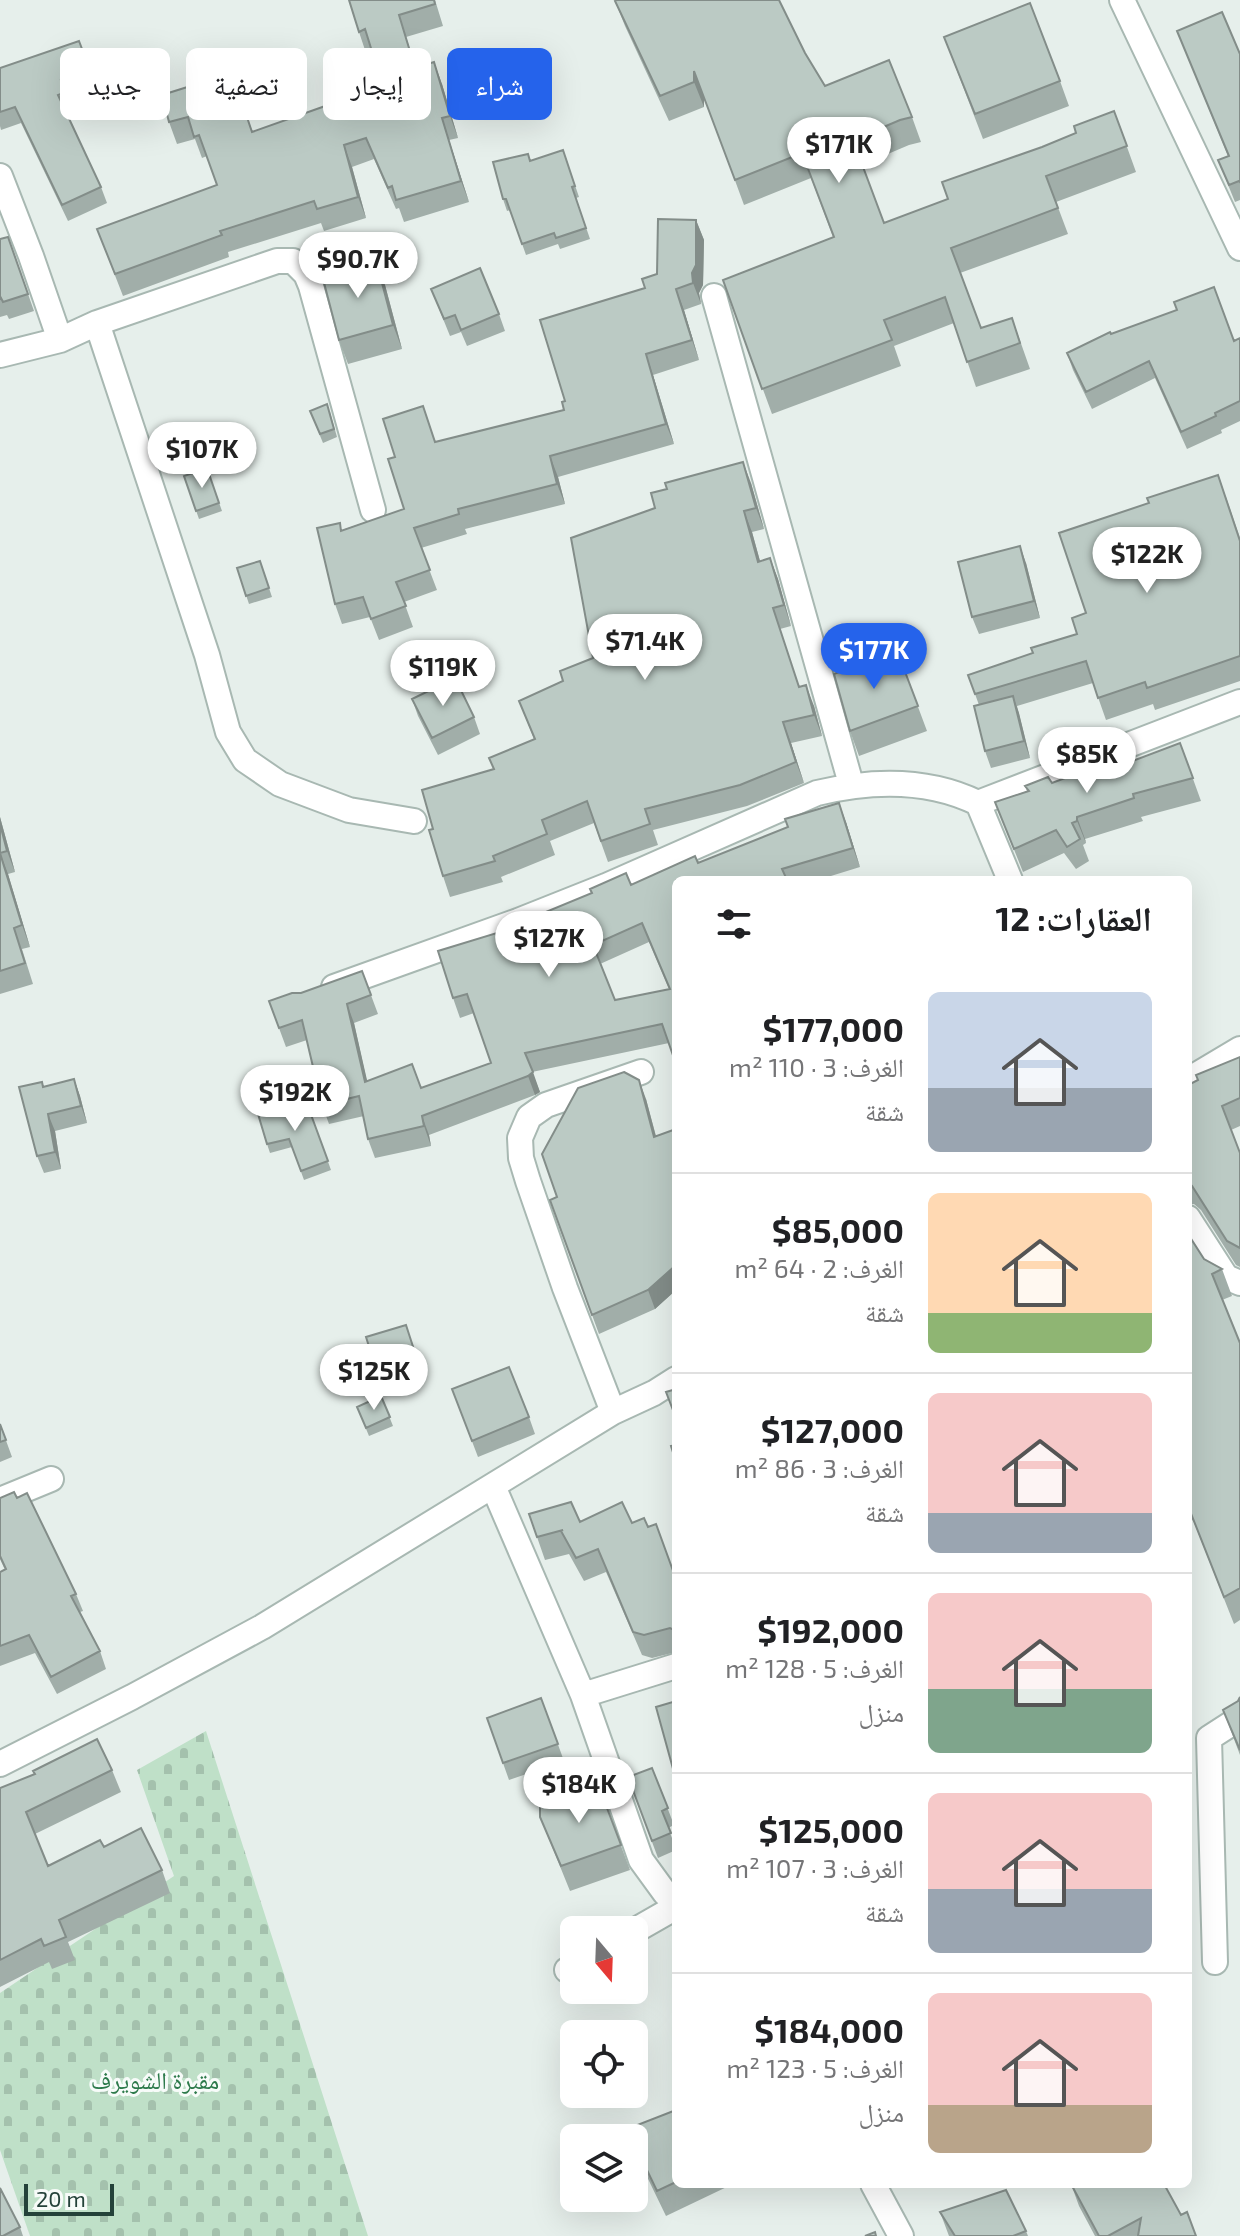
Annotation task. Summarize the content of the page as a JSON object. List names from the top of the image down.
{
  "parks": ["مقبرة الشويرف"],
  "scale_bar": "20 m",
  "north": "bottom",
  "page": {
    "chip": [
      "شراء",
      "إيجار",
      "تصفية",
      "جديد"
    ],
    "price": [
      "$171K",
      "$90.7K",
      "$107K",
      "$122K",
      "$71.4K",
      "$177K",
      "$119K",
      "$85K",
      "$127K",
      "$192K",
      "$125K",
      "$184K"
    ],
    "heading": "العقارات: 12",
    "list": [
      {
        "name": "$177,000",
        "note": "الغرف: 3 · 110 m² · شقة"
      },
      {
        "name": "$85,000",
        "note": "الغرف: 2 · 64 m² · شقة"
      },
      {
        "name": "$127,000",
        "note": "الغرف: 3 · 86 m² · شقة"
      },
      {
        "name": "$192,000",
        "note": "الغرف: 5 · 128 m² · منزل"
      },
      {
        "name": "$125,000",
        "note": "الغرف: 3 · 107 m² · شقة"
      },
      {
        "name": "$184,000",
        "note": "الغرف: 5 · 123 m² · منزل"
      }
    ],
    "scale": "20 m"
  }
}
